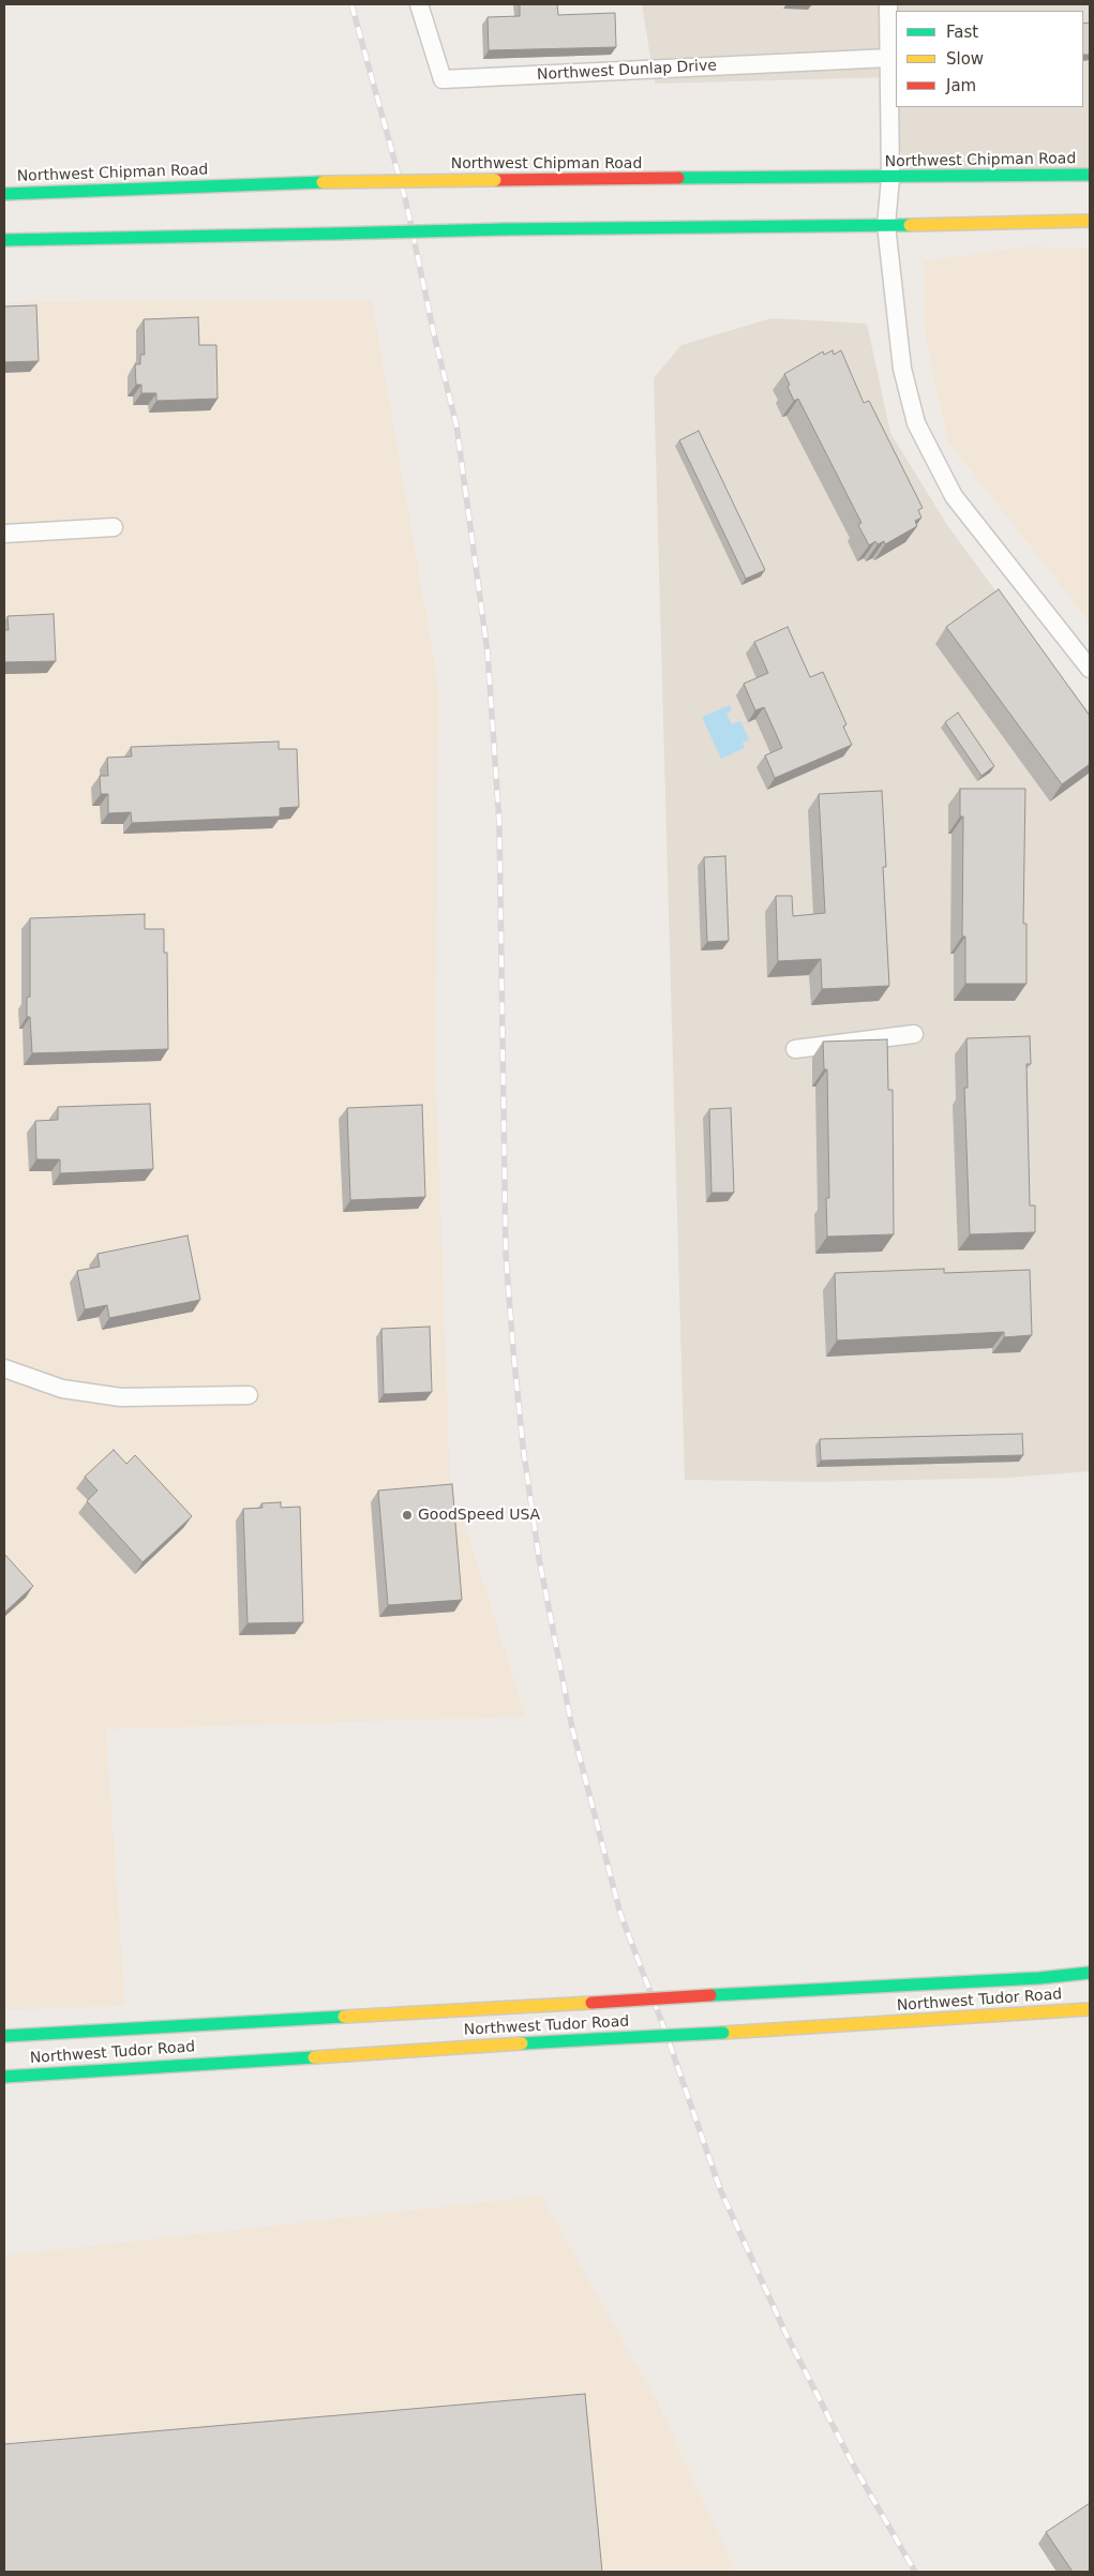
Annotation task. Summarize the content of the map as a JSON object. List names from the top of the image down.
{
  "streets": {
    "main road": ["Northwest Chipman Road", "Northwest Tudor Road"],
    "street": ["Northwest Dunlap Drive"]
  },
  "places": ["GoodSpeed USA"],
  "legend": ["Fast", "Slow", "Jam"]
}
